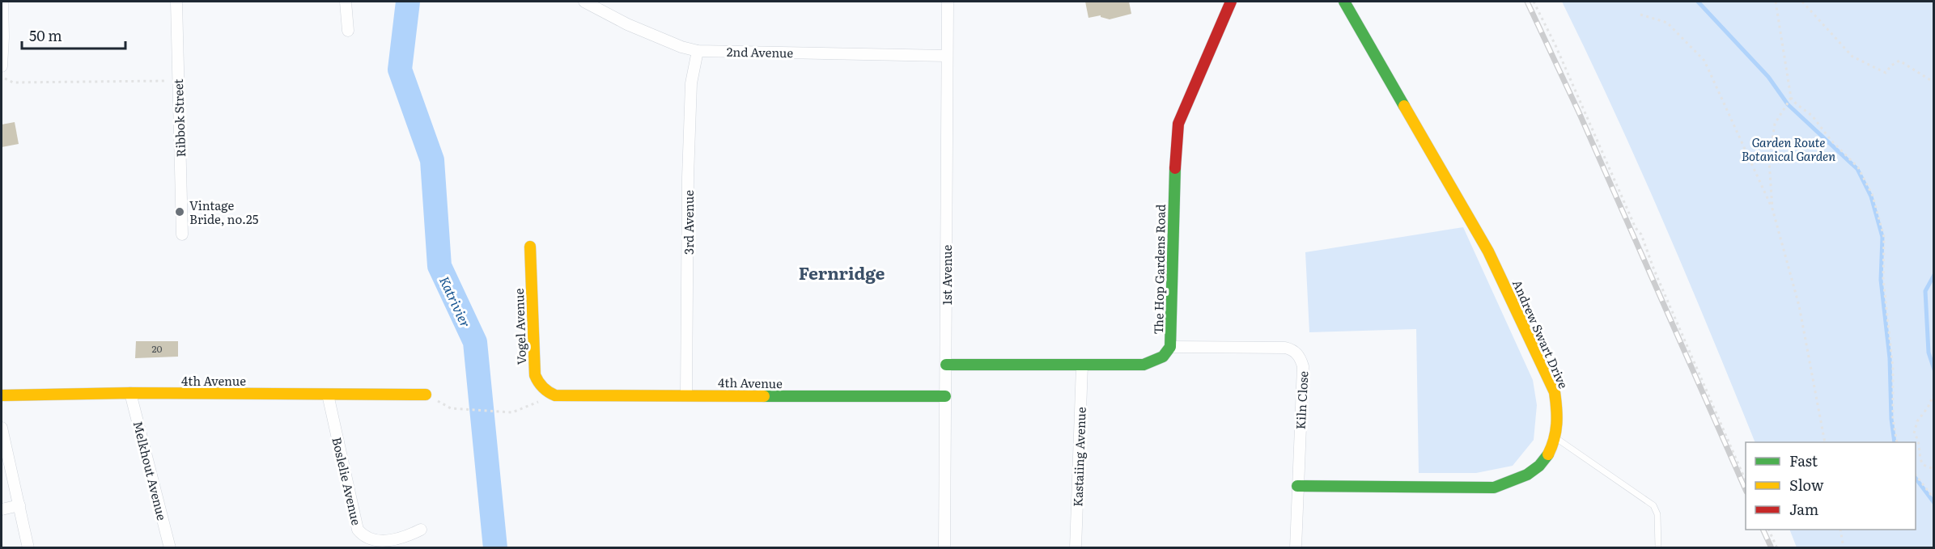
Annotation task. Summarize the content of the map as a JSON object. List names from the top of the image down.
{
  "streets": {
    "street": [
      "2nd Avenue",
      "Ribbok Street",
      "3rd Avenue",
      "The Hop Gardens Road",
      "1st Avenue",
      "Vogel Avenue",
      "Andrew Swart Drive",
      "4th Avenue",
      "Kiln Close",
      "Kastaiing Avenue",
      "Melkhout Avenue",
      "Boslelie Avenue"
    ]
  },
  "crossings": [
    ["2nd Avenue", "3rd Avenue"],
    ["2nd Avenue", "1st Avenue"],
    ["3rd Avenue", "4th Avenue"],
    ["The Hop Gardens Road", "1st Avenue"],
    ["The Hop Gardens Road", "Kiln Close"],
    ["The Hop Gardens Road", "Kastaiing Avenue"],
    ["1st Avenue", "4th Avenue"],
    ["Vogel Avenue", "4th Avenue"],
    ["Andrew Swart Drive", "Kiln Close"],
    ["4th Avenue", "Melkhout Avenue"],
    ["4th Avenue", "Boslelie Avenue"]
  ],
  "districts": ["Fernridge"],
  "water": ["Katrivier"],
  "parks": ["Garden Route Botanical Garden"],
  "places": ["Vintage Bride, no.25"],
  "house_numbers": ["20"],
  "legend": ["Fast", "Slow", "Jam"],
  "scale_bar": "50 m"
}
